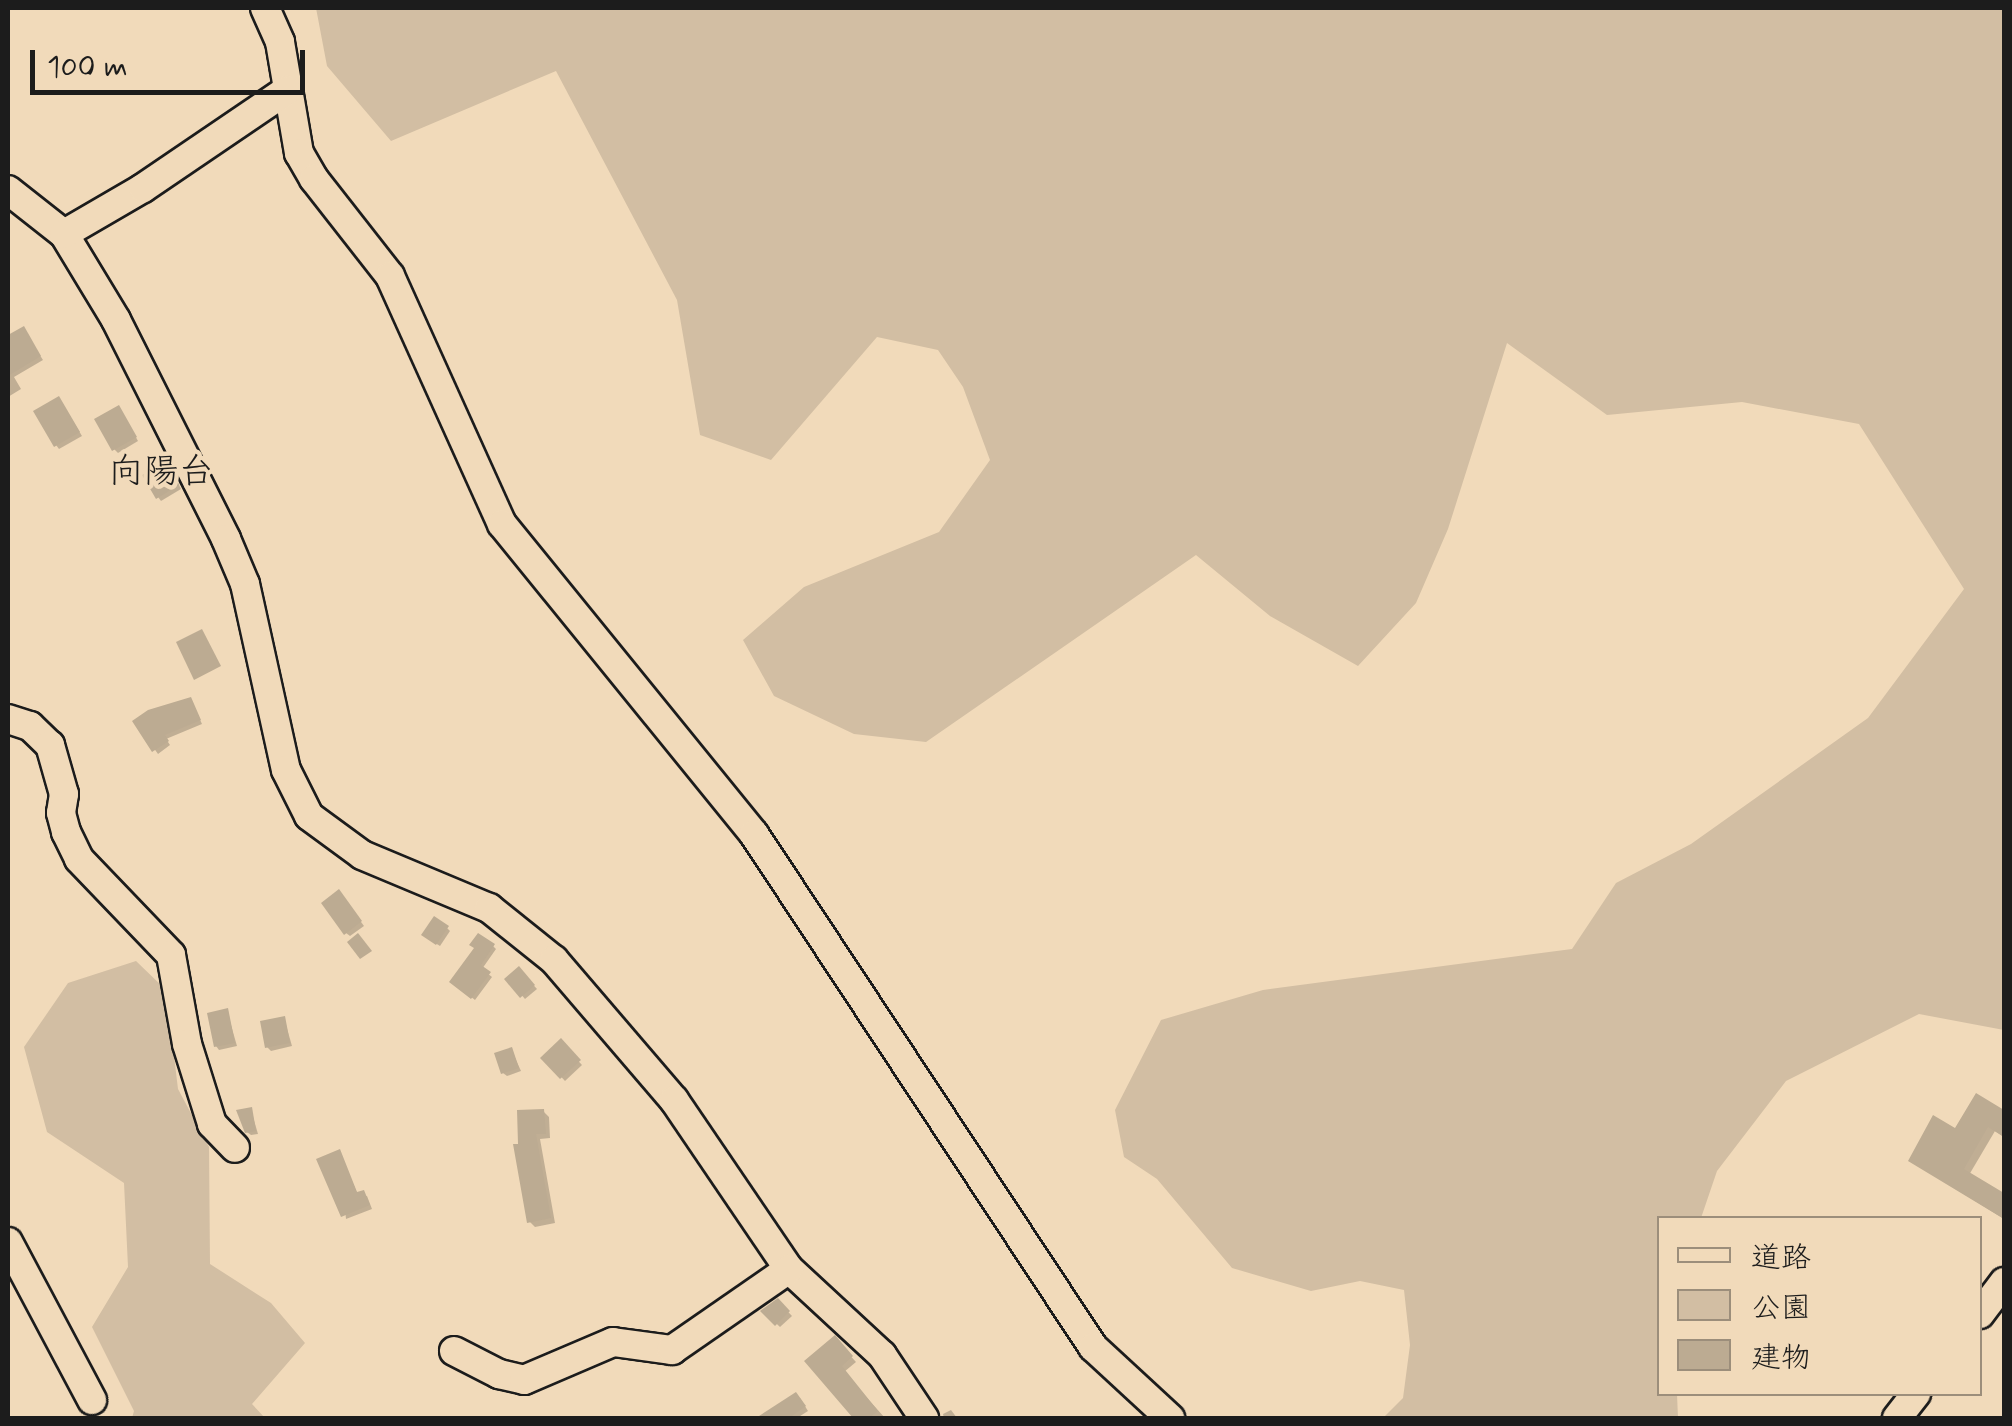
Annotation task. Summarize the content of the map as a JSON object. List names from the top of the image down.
{
  "districts": ["向陽台"],
  "legend": ["道路", "公園", "建物"],
  "scale_bar": "100 m"
}
